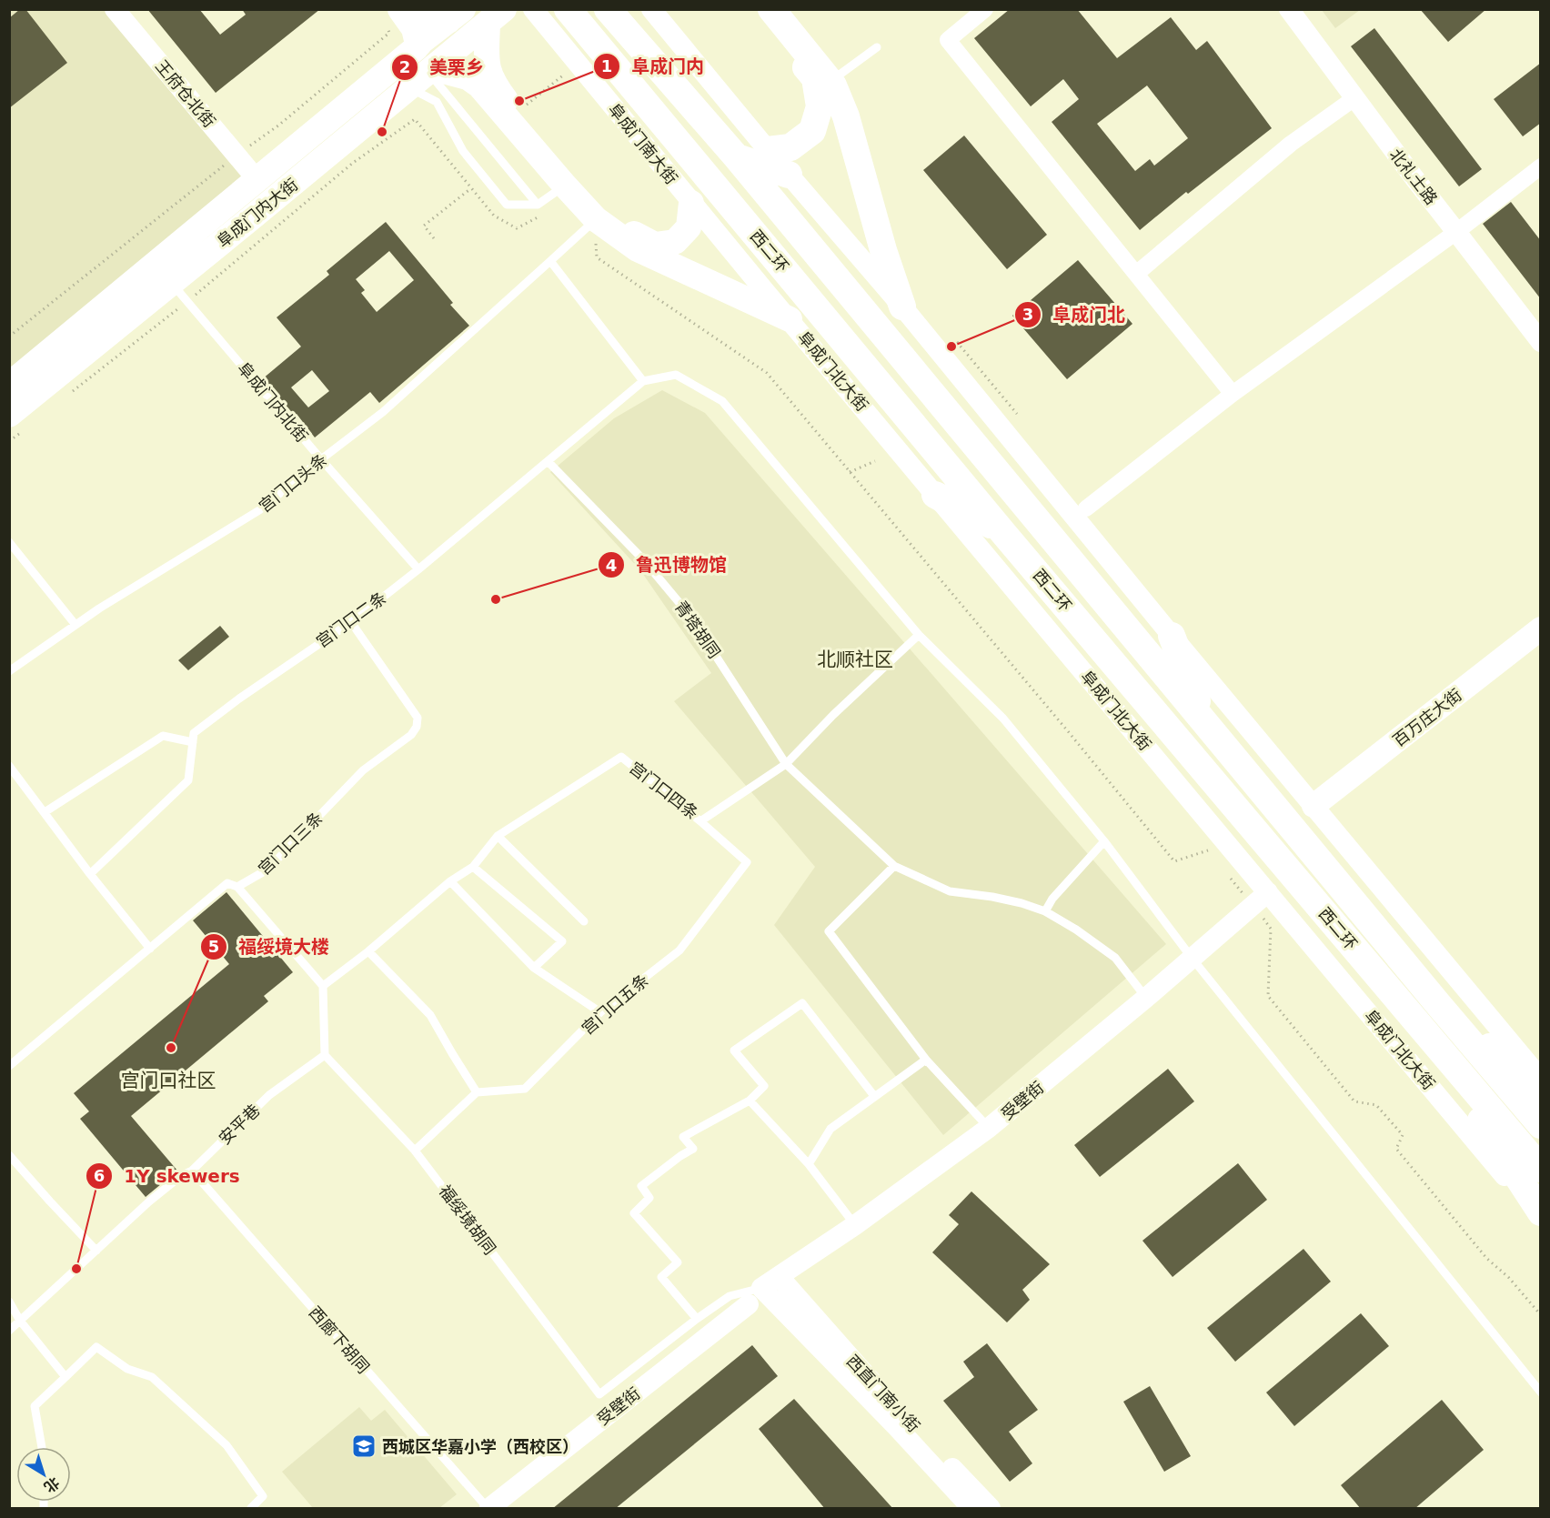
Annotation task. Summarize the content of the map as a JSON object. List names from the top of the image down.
{
  "streets": {
    "highway": ["西二环"],
    "main road": ["阜成门内大街", "百万庄大街"],
    "street": [
      "王府仓北街",
      "阜成门南大街",
      "北礼士路",
      "阜成门北大街",
      "受壁街",
      "西直门南小街"
    ],
    "lane": [
      "阜成门内北街",
      "宫门口头条",
      "宫门口二条",
      "青塔胡同",
      "宫门口四条",
      "宫门口三条",
      "宫门口五条",
      "安平巷",
      "福绥境胡同",
      "西廊下胡同"
    ]
  },
  "crossings": [
    ["王府仓北街", "阜成门内大街"],
    ["阜成门南大街", "阜成门北大街"],
    ["阜成门内大街", "阜成门内北街"],
    ["阜成门北大街", "受壁街"],
    ["阜成门内北街", "宫门口头条"],
    ["阜成门内北街", "宫门口二条"],
    ["宫门口二条", "青塔胡同"],
    ["宫门口二条", "宫门口三条"],
    ["青塔胡同", "宫门口四条"],
    ["青塔胡同", "受壁街"],
    ["宫门口四条", "宫门口五条"],
    ["受壁街", "西廊下胡同"],
    ["受壁街", "西直门南小街"],
    ["安平巷", "福绥境胡同"],
    ["安平巷", "西廊下胡同"]
  ],
  "districts": ["北顺社区", "宫门口社区"],
  "places": {
    "other": [
      "阜成门内",
      "美栗乡",
      "阜成门北",
      "鲁迅博物馆",
      "福绥境大楼",
      "1Y skewers"
    ],
    "school or university": ["西城区华嘉小学（西校区）"]
  },
  "north": "bottom right"
}
